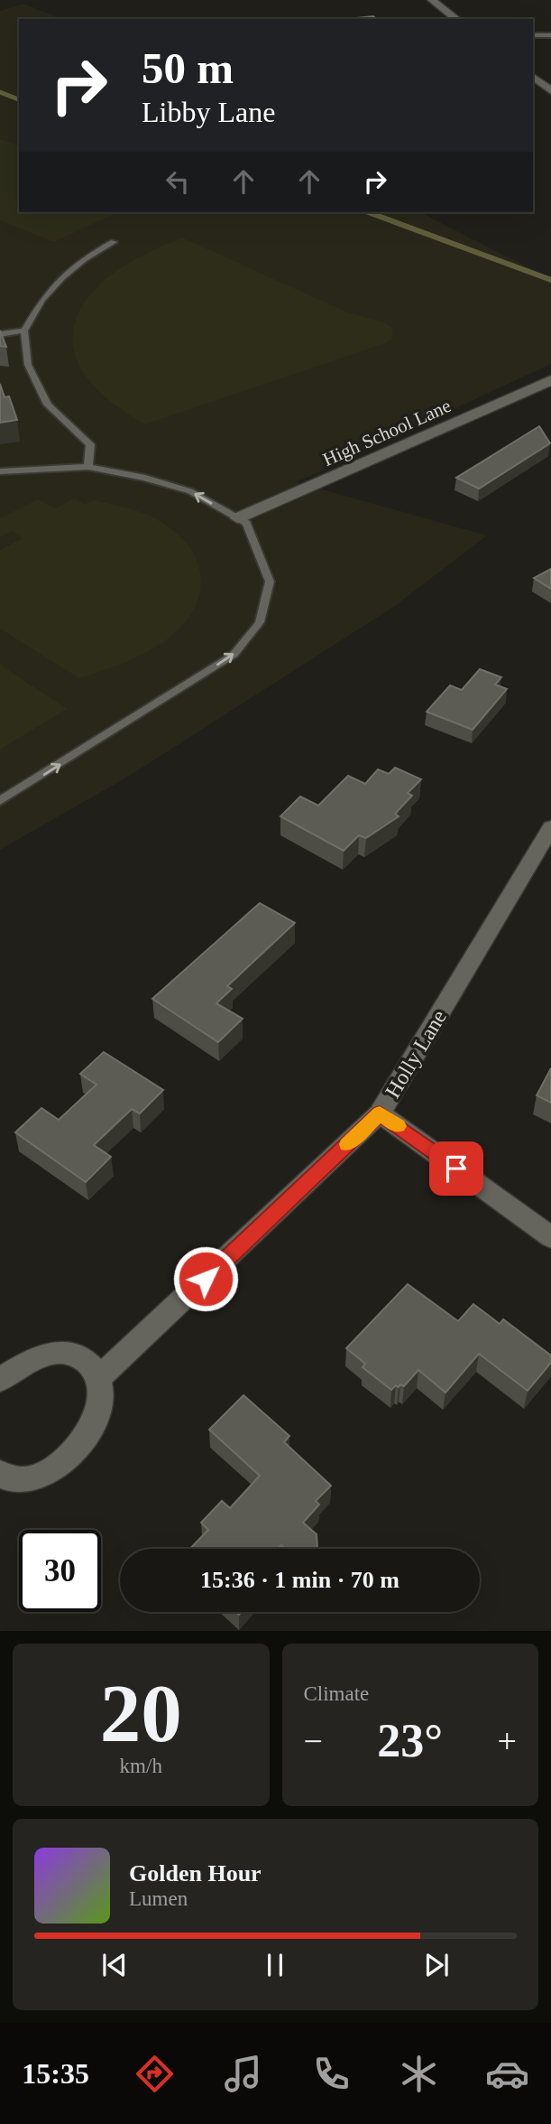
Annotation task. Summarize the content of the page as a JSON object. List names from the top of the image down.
{
  "streets": {
    "street": ["High School Lane", "Holly Lane"]
  },
  "page": {
    "turn": ["50 m", "Libby Lane"],
    "limit": "30",
    "trip": "15:36 · 1 min · 70 m",
    "tile": [
      ["20", "km/h"],
      "Climate"
    ],
    "heat": ["−", "23°", "+"],
    "song": ["Golden Hour", "Lumen"],
    "tabs": "15:35"
  }
}
